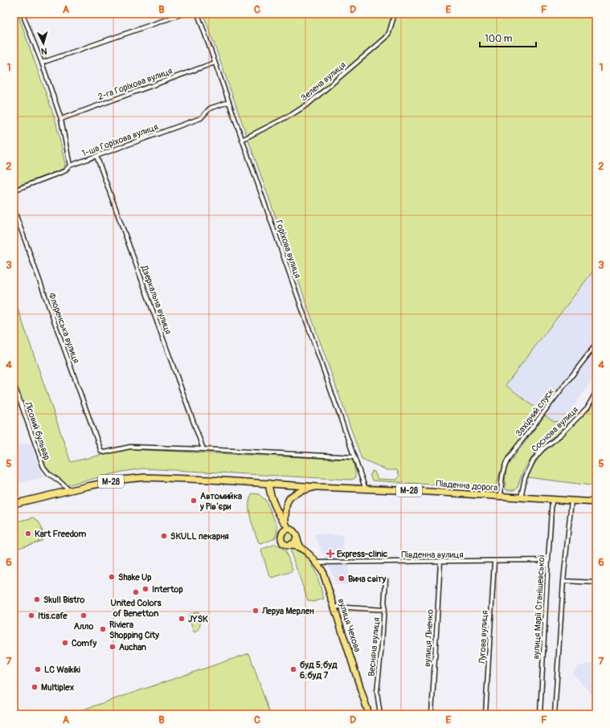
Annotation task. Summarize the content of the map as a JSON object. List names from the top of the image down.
{
  "streets": {
    "main road": ["М-28", "Південна дорога", "вулиця Чехова"],
    "street": [
      "Зелена вулиця",
      "2-га Горіхова вулиця",
      "1-ша Горіхова вулиця",
      "Горіхова вулиця",
      "Дзеркальна вулиця",
      "Флоренська вулиця",
      "Західний спуск",
      "Соснова вулиця",
      "Лісовий бульвар",
      "Південна вулиця",
      "вулиця Марії Станішевської",
      "Лугова вулиця",
      "вулиця Ліненко",
      "Весняна вулиця"
    ]
  },
  "crossings": [
    ["Зелена вулиця", "Горіхова вулиця"],
    ["2-га Горіхова вулиця", "Горіхова вулиця"],
    ["1-ша Горіхова вулиця", "Горіхова вулиця"],
    ["1-ша Горіхова вулиця", "Дзеркальна вулиця"],
    ["Горіхова вулиця", "Південна дорога"],
    ["Дзеркальна вулиця", "Флоренська вулиця"],
    ["Західний спуск", "Південна дорога"],
    ["Соснова вулиця", "Південна дорога"],
    ["Лісовий бульвар", "М-28"],
    ["М-28", "Південна дорога"],
    ["Південна дорога", "вулиця Марії Станішевської"],
    ["Південна вулиця", "вулиця Марії Станішевської"],
    ["Південна вулиця", "вулиця Чехова"],
    ["Південна вулиця", "Лугова вулиця"],
    ["Південна вулиця", "вулиця Ліненко"]
  ],
  "places": {
    "other": [
      "Автомийка у Рівʼєри",
      "Kart Freedom",
      "SKULL пекарня",
      "Shake Up",
      "Вина світу",
      "Intertop",
      "United Colors of Benetton",
      "Skull Bistro",
      "Леруа Мерлен",
      "Itis.cafe",
      "Алло",
      "JYSK",
      "Riviera Shopping City",
      "Comfy",
      "Auchan",
      "LC Waikiki",
      "буд 5;буд 6;буд 7",
      "Multiplex"
    ],
    "health": ["Express-clinic"]
  },
  "scale_bar": "100 m",
  "north": "bottom",
  "grid": {
    "columns": [
      "A",
      "B",
      "C",
      "D",
      "E",
      "F"
    ],
    "rows": [
      "1",
      "2",
      "3",
      "4",
      "5",
      "6",
      "7"
    ]
  }
}
